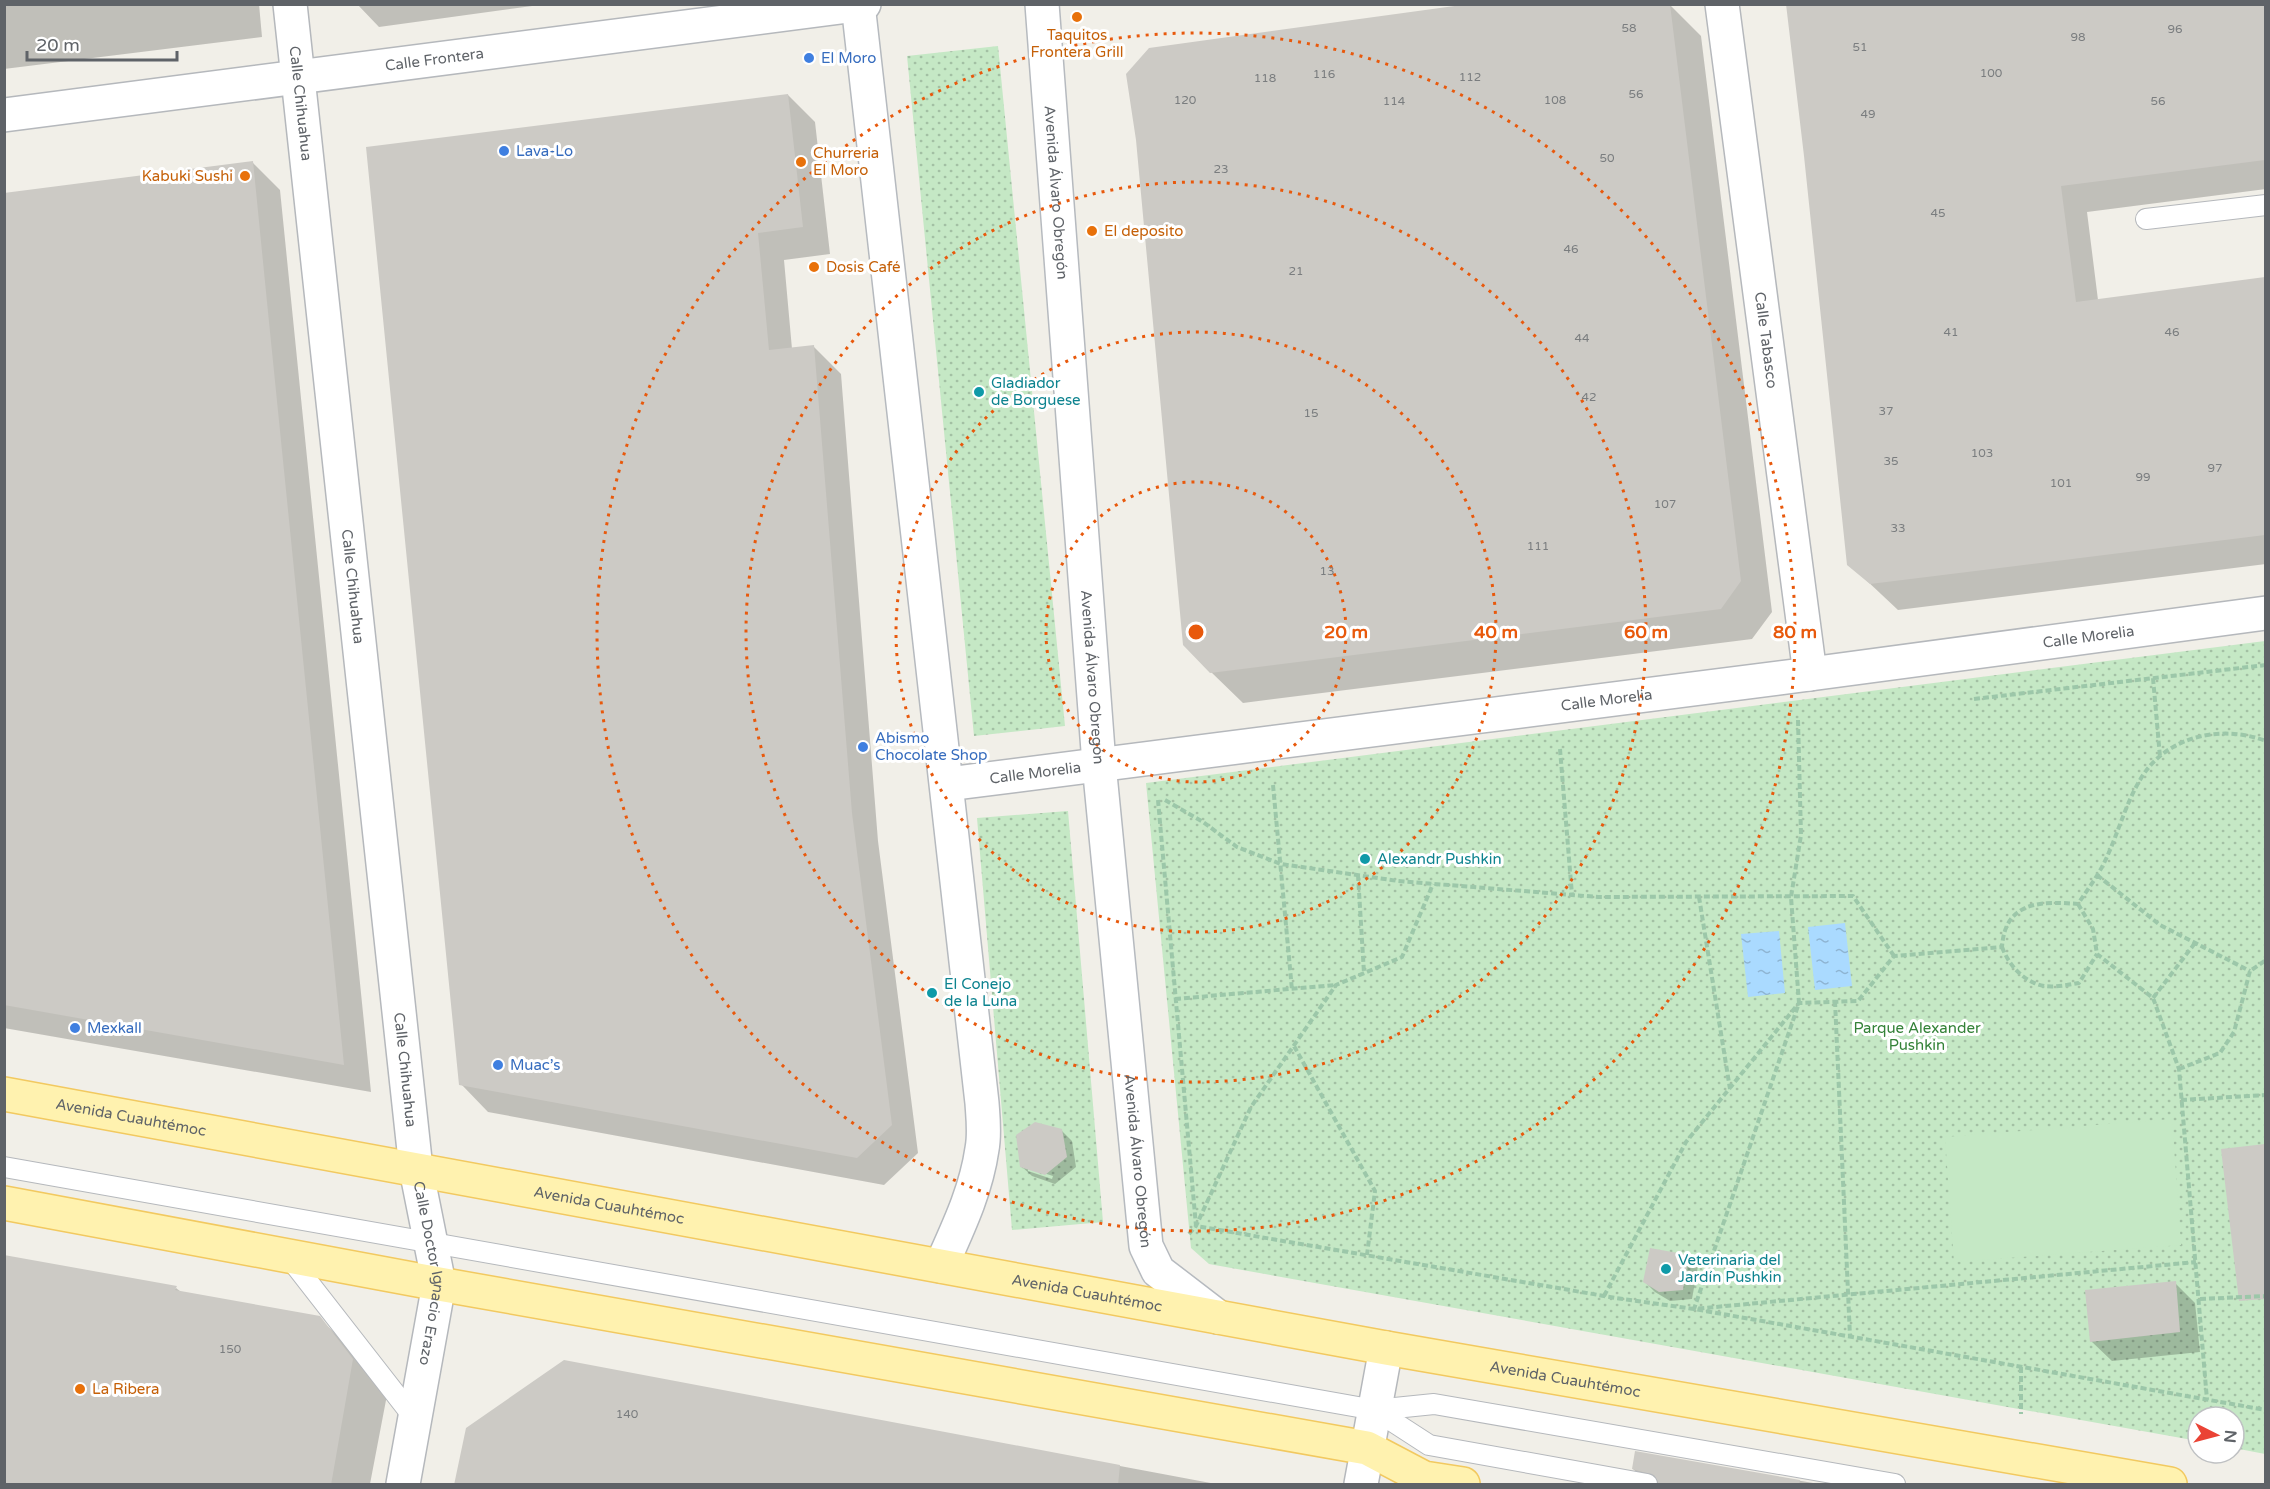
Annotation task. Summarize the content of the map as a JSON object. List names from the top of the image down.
{
  "streets": {
    "main road": ["Avenida Cuauhtémoc"],
    "street": [
      "Calle Frontera",
      "Calle Chihuahua",
      "Avenida Álvaro Obregón",
      "Calle Tabasco",
      "Calle Morelia",
      "Calle Doctor Ignacio Erazo"
    ]
  },
  "crossings": [
    ["Calle Frontera", "Calle Chihuahua"],
    ["Calle Chihuahua", "Avenida Cuauhtémoc"],
    ["Calle Chihuahua", "Calle Doctor Ignacio Erazo"],
    ["Avenida Álvaro Obregón", "Calle Morelia"],
    ["Avenida Álvaro Obregón", "Avenida Cuauhtémoc"],
    ["Calle Tabasco", "Calle Morelia"],
    ["Avenida Cuauhtémoc", "Calle Doctor Ignacio Erazo"]
  ],
  "parks": ["Parque Alexander Pushkin"],
  "places": [
    "Taquitos Frontera Grill",
    "El Moro",
    "Lava-Lo",
    "Churreria El Moro",
    "Kabuki Sushi",
    "El deposito",
    "Dosis Café",
    "Gladiador de Borguese",
    "Abismo Chocolate Shop",
    "Alexandr Pushkin",
    "El Conejo de la Luna",
    "Mexkall",
    "Muac’s",
    "Veterinaria del Jardín Pushkin",
    "La Ribera"
  ],
  "house_numbers": [
    "58",
    "96",
    "98",
    "51",
    "100",
    "116",
    "112",
    "118",
    "56",
    "120",
    "108",
    "114",
    "56",
    "49",
    "50",
    "23",
    "45",
    "46",
    "21",
    "41",
    "46",
    "44",
    "42",
    "37",
    "15",
    "103",
    "35",
    "97",
    "99",
    "101",
    "107",
    "33",
    "111",
    "13",
    "150",
    "140"
  ],
  "scale_bar": "20 m",
  "north": "right",
  "rings": [
    "20 m",
    "40 m",
    "60 m",
    "80 m"
  ]
}
